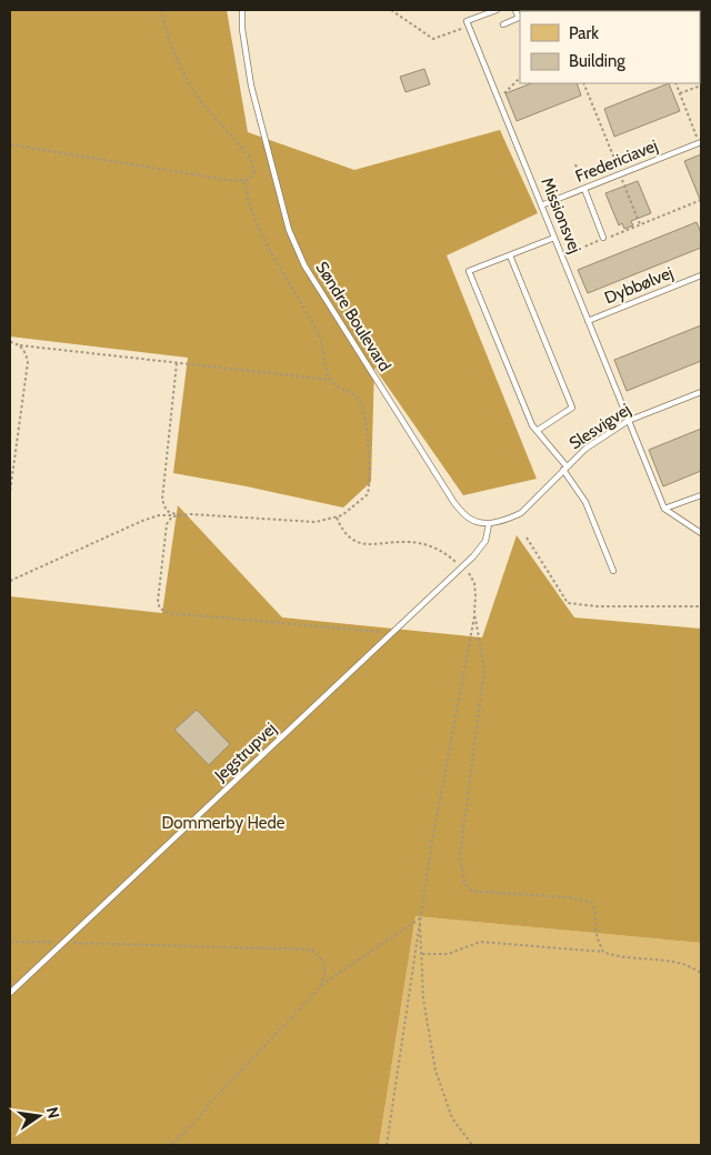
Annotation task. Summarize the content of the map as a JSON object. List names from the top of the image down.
{
  "streets": {
    "lane": [
      "Fredericiavej",
      "Missionsvej",
      "Dybbølvej",
      "Søndre Boulevard",
      "Slesvigvej",
      "Jegstrupvej"
    ]
  },
  "crossings": [
    ["Fredericiavej", "Missionsvej"],
    ["Missionsvej", "Dybbølvej"],
    ["Missionsvej", "Slesvigvej"],
    ["Søndre Boulevard", "Slesvigvej"],
    ["Søndre Boulevard", "Jegstrupvej"],
    ["Slesvigvej", "Jegstrupvej"]
  ],
  "parks": ["Dommerby Hede"],
  "legend": ["Park", "Building"],
  "north": "right"
}
